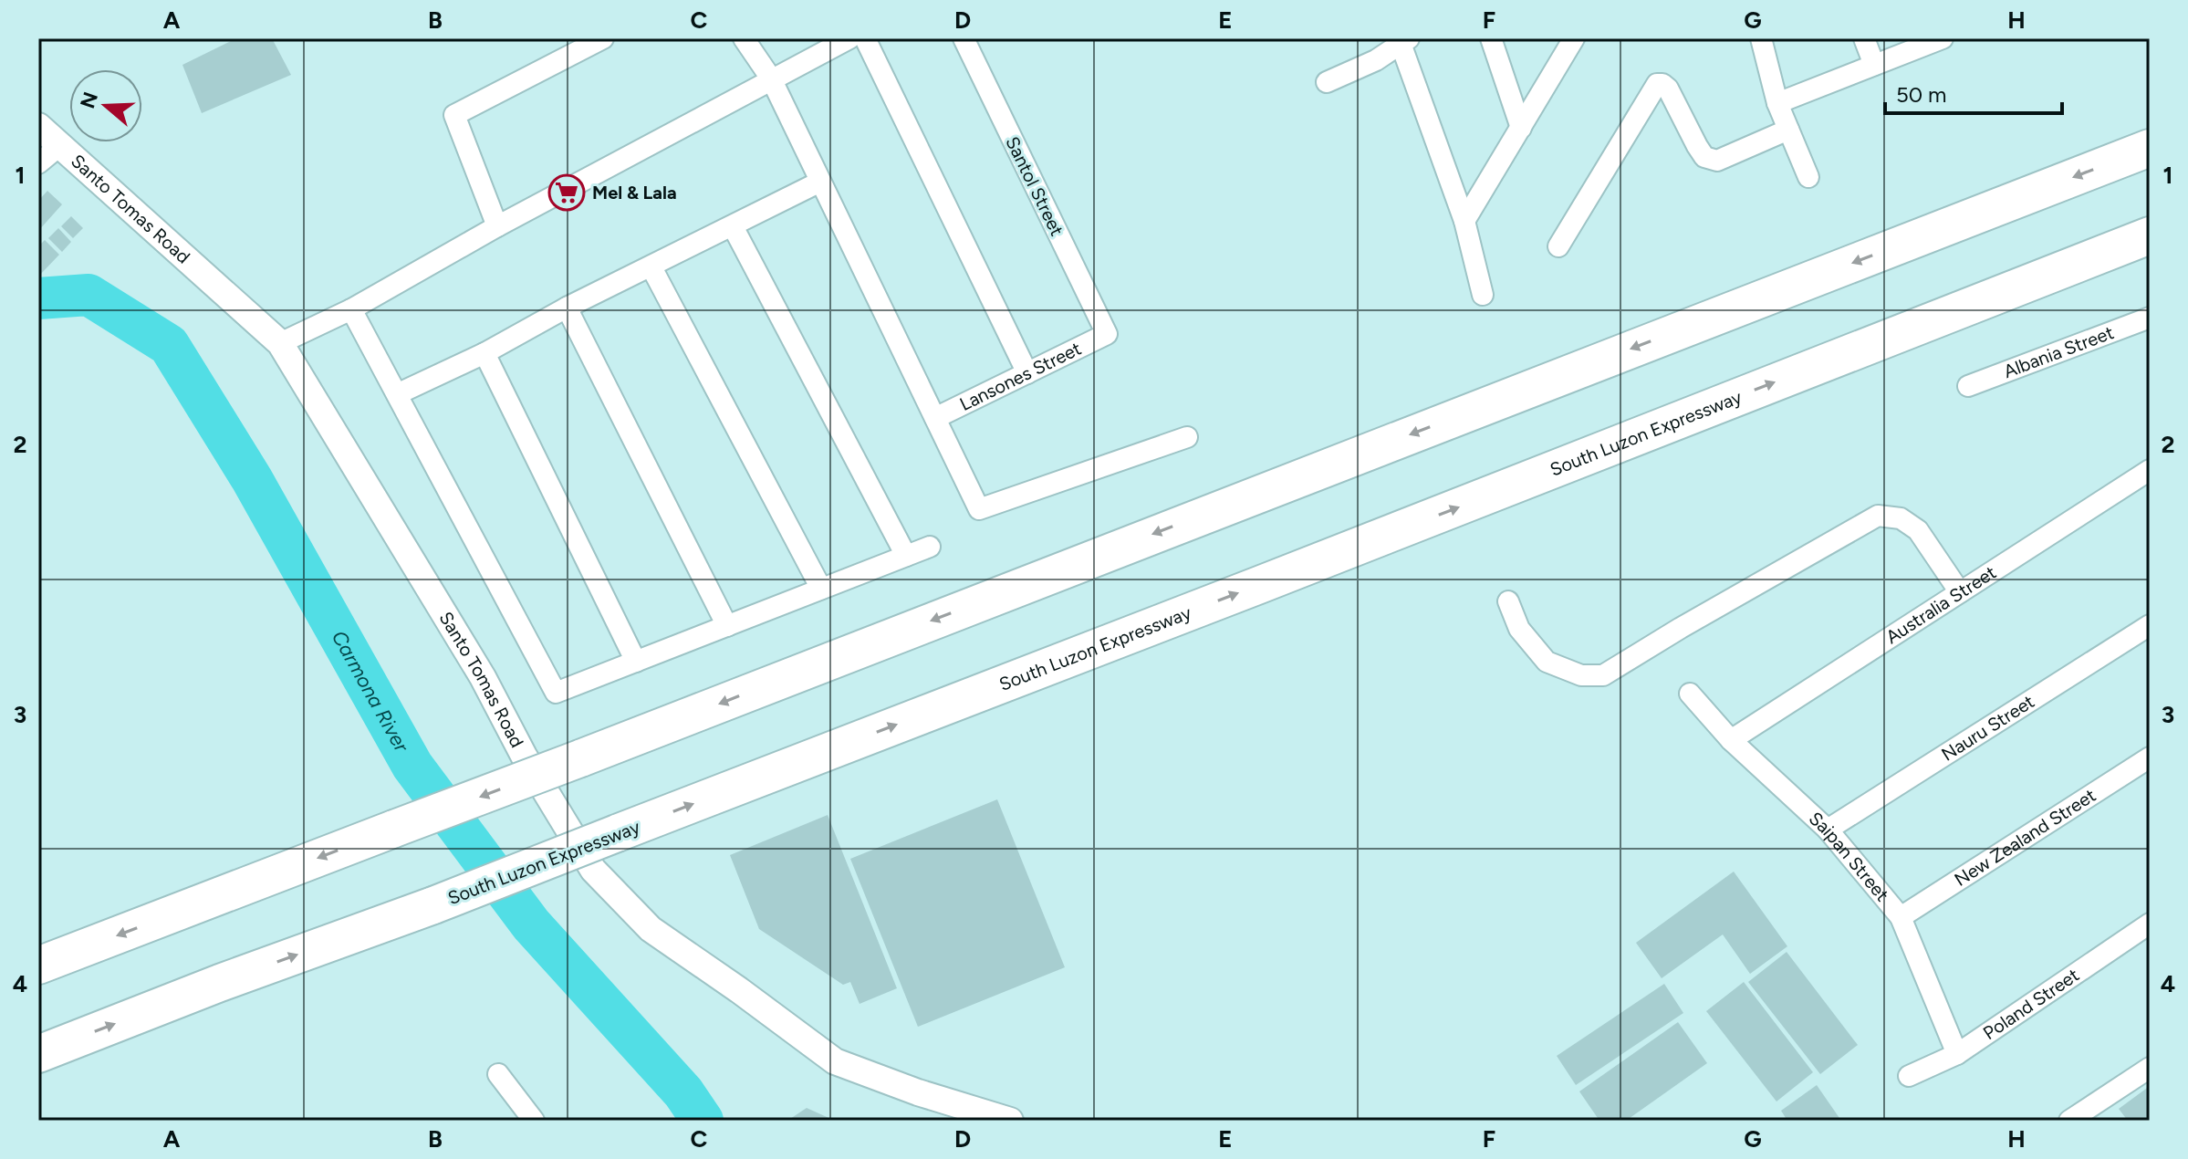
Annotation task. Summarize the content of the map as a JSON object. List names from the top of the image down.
{
  "streets": {
    "highway": ["South Luzon Expressway"],
    "street": [
      "Santol Street",
      "Santo Tomas Road",
      "Albania Street",
      "Lansones Street",
      "Australia Street",
      "Nauru Street",
      "New Zealand Street",
      "Saipan Street",
      "Poland Street"
    ]
  },
  "crossings": [
    ["Santol Street", "Lansones Street"],
    ["Australia Street", "Saipan Street"],
    ["Nauru Street", "Saipan Street"],
    ["New Zealand Street", "Saipan Street"],
    ["Saipan Street", "Poland Street"]
  ],
  "water": ["Carmona River"],
  "places": {
    "supermarket": ["Mel & Lala"]
  },
  "scale_bar": "50 m",
  "north": "left",
  "grid": {
    "columns": [
      "A",
      "B",
      "C",
      "D",
      "E",
      "F",
      "G",
      "H"
    ],
    "rows": [
      "1",
      "2",
      "3",
      "4"
    ]
  }
}
